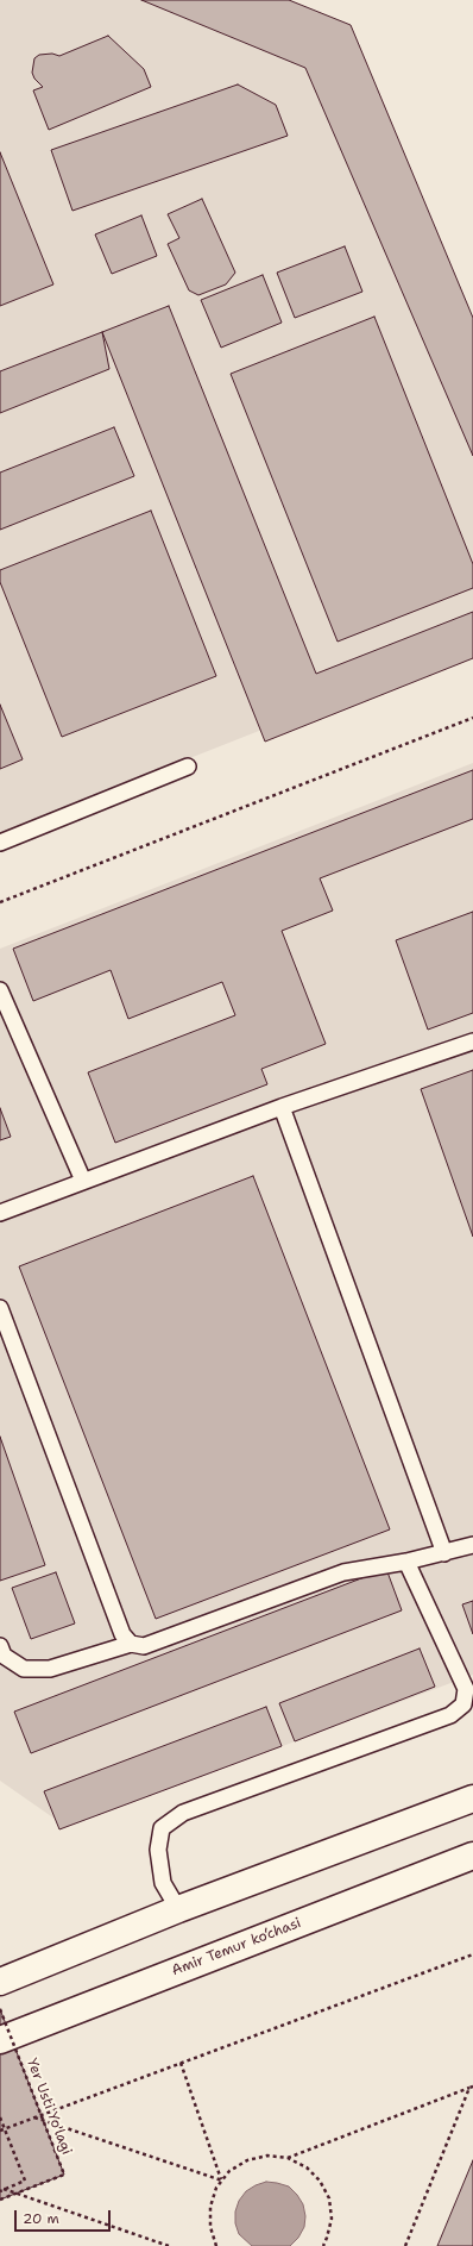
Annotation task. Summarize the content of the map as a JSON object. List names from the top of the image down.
{
  "streets": {
    "main road": ["Amir Temur ko‘chasi"],
    "path": ["Yer Usti Yo'lagi"]
  },
  "scale_bar": "20 m"
}
